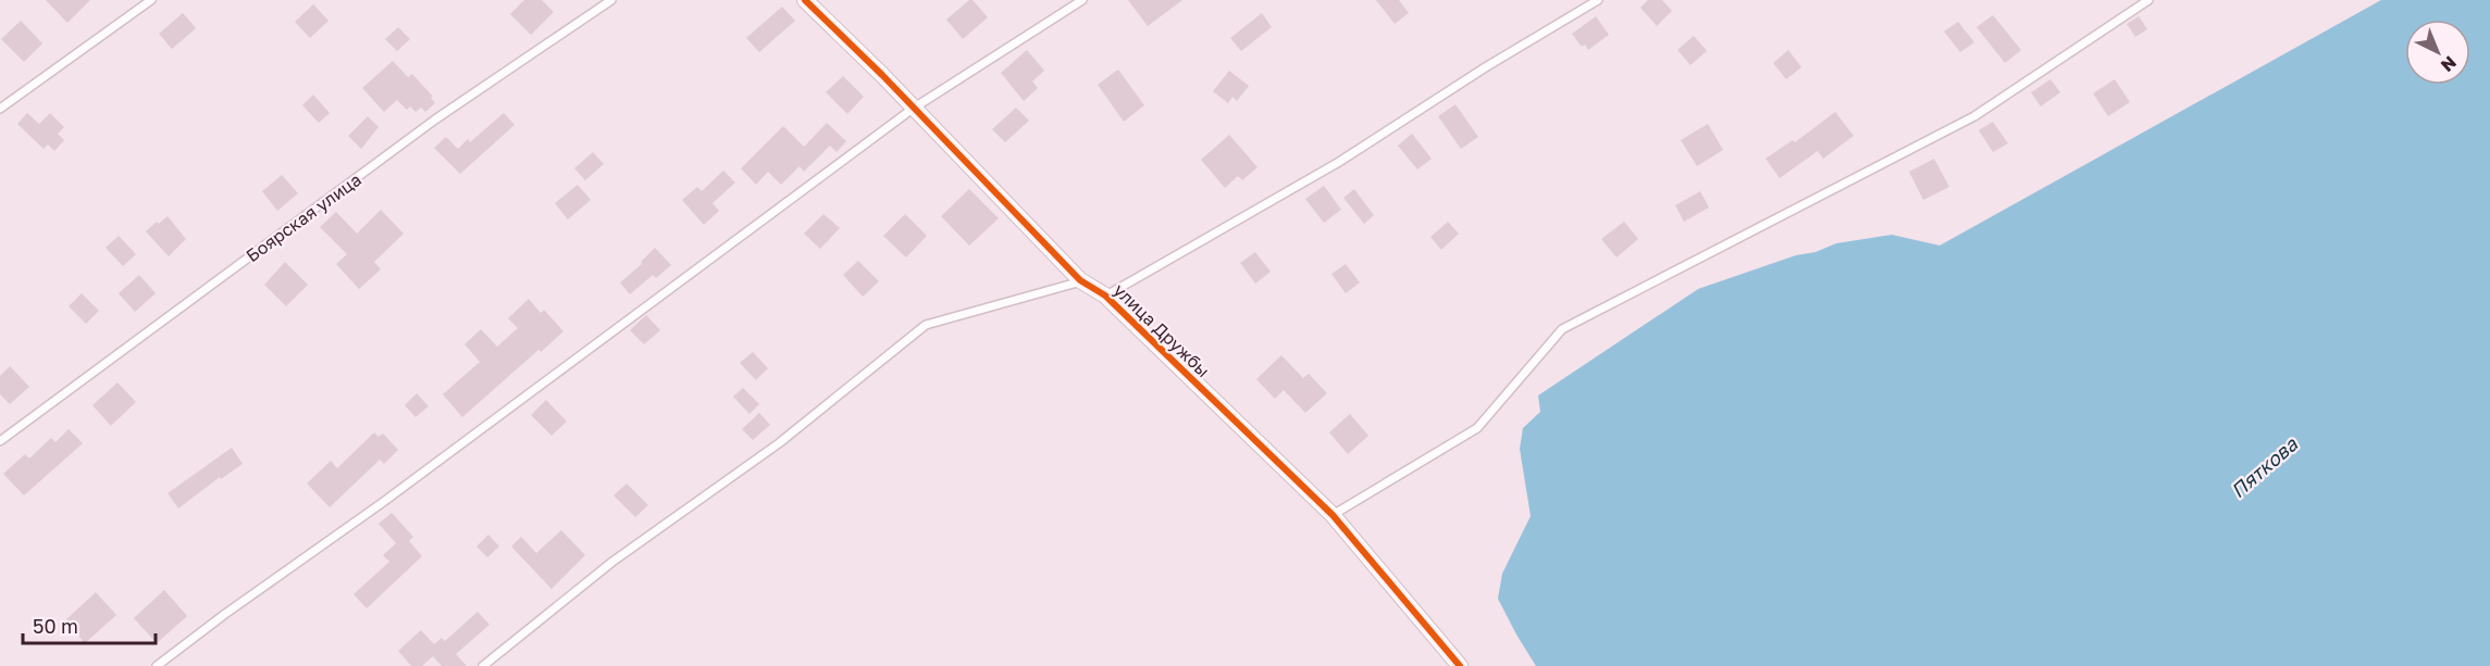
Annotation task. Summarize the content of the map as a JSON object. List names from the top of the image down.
{
  "streets": {
    "street": ["улица Дружбы"],
    "lane": ["Боярская улица"]
  },
  "water": ["Пяткова"],
  "scale_bar": "50 m",
  "north": "bottom right"
}
